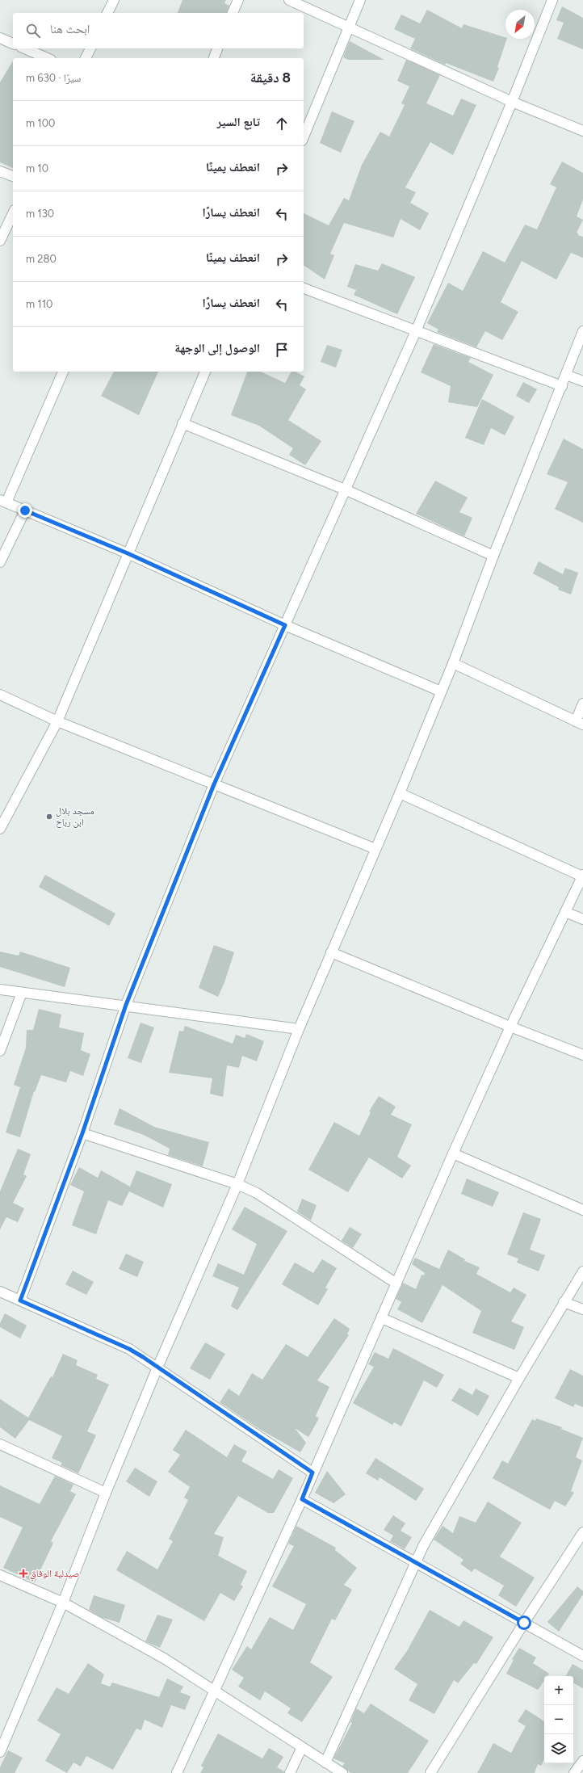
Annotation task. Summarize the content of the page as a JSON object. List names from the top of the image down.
{
  "places": {
    "other": ["مسجد بلال ابن رباح"],
    "health": ["صيدلية الوفاقٍ"]
  },
  "north": "bottom left",
  "page": {
    "search": "ابحث هنا",
    "heading": ["8 دقيقة", "سيرًا · 630 m"],
    "list": [
      ["تابع السير", "100 m"],
      ["انعطف يمينًا", "10 m"],
      ["انعطف يسارًا", "130 m"],
      ["انعطف يمينًا", "280 m"],
      ["انعطف يسارًا", "110 m"],
      "الوصول إلى الوجهة"
    ],
    "map_buttons": ["+", "−"]
  }
}
